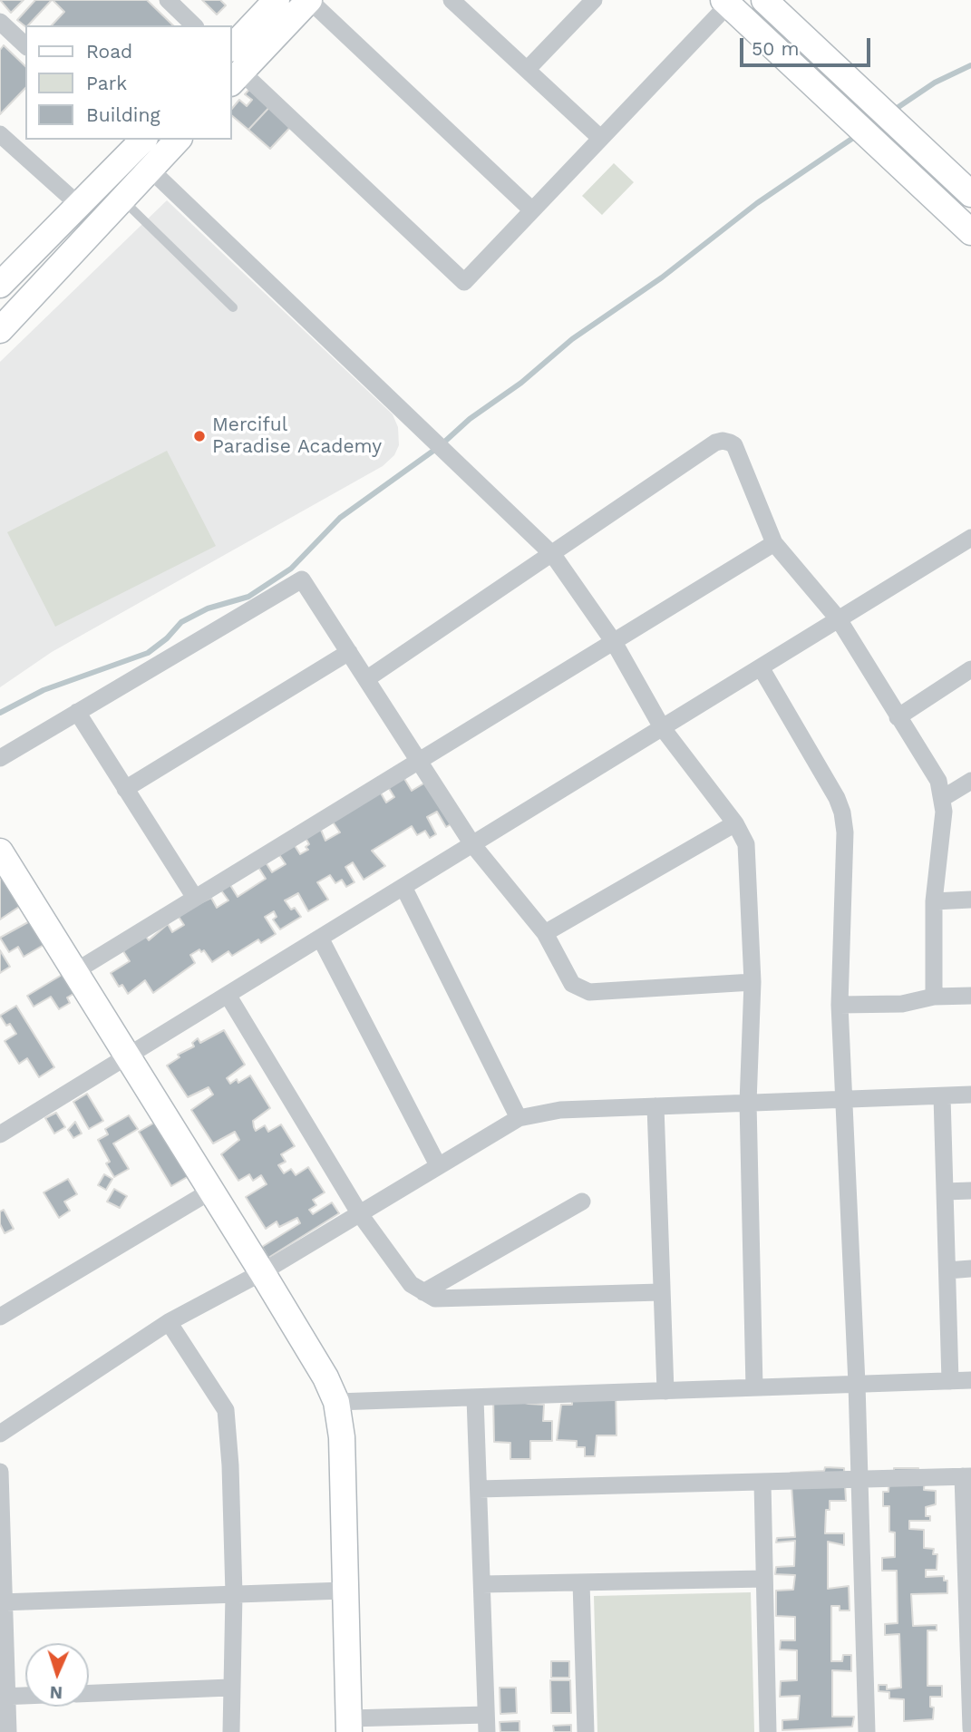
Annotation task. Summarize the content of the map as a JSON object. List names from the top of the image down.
{
  "places": ["Merciful Paradise Academy"],
  "legend": ["Road", "Park", "Building"],
  "scale_bar": "50 m",
  "north": "bottom"
}
